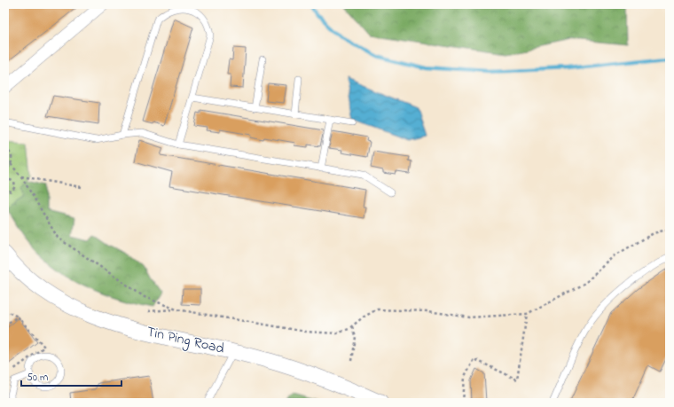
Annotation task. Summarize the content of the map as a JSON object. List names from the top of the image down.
{
  "streets": {
    "street": ["Tin Ping Road"]
  },
  "scale_bar": "50 m"
}
